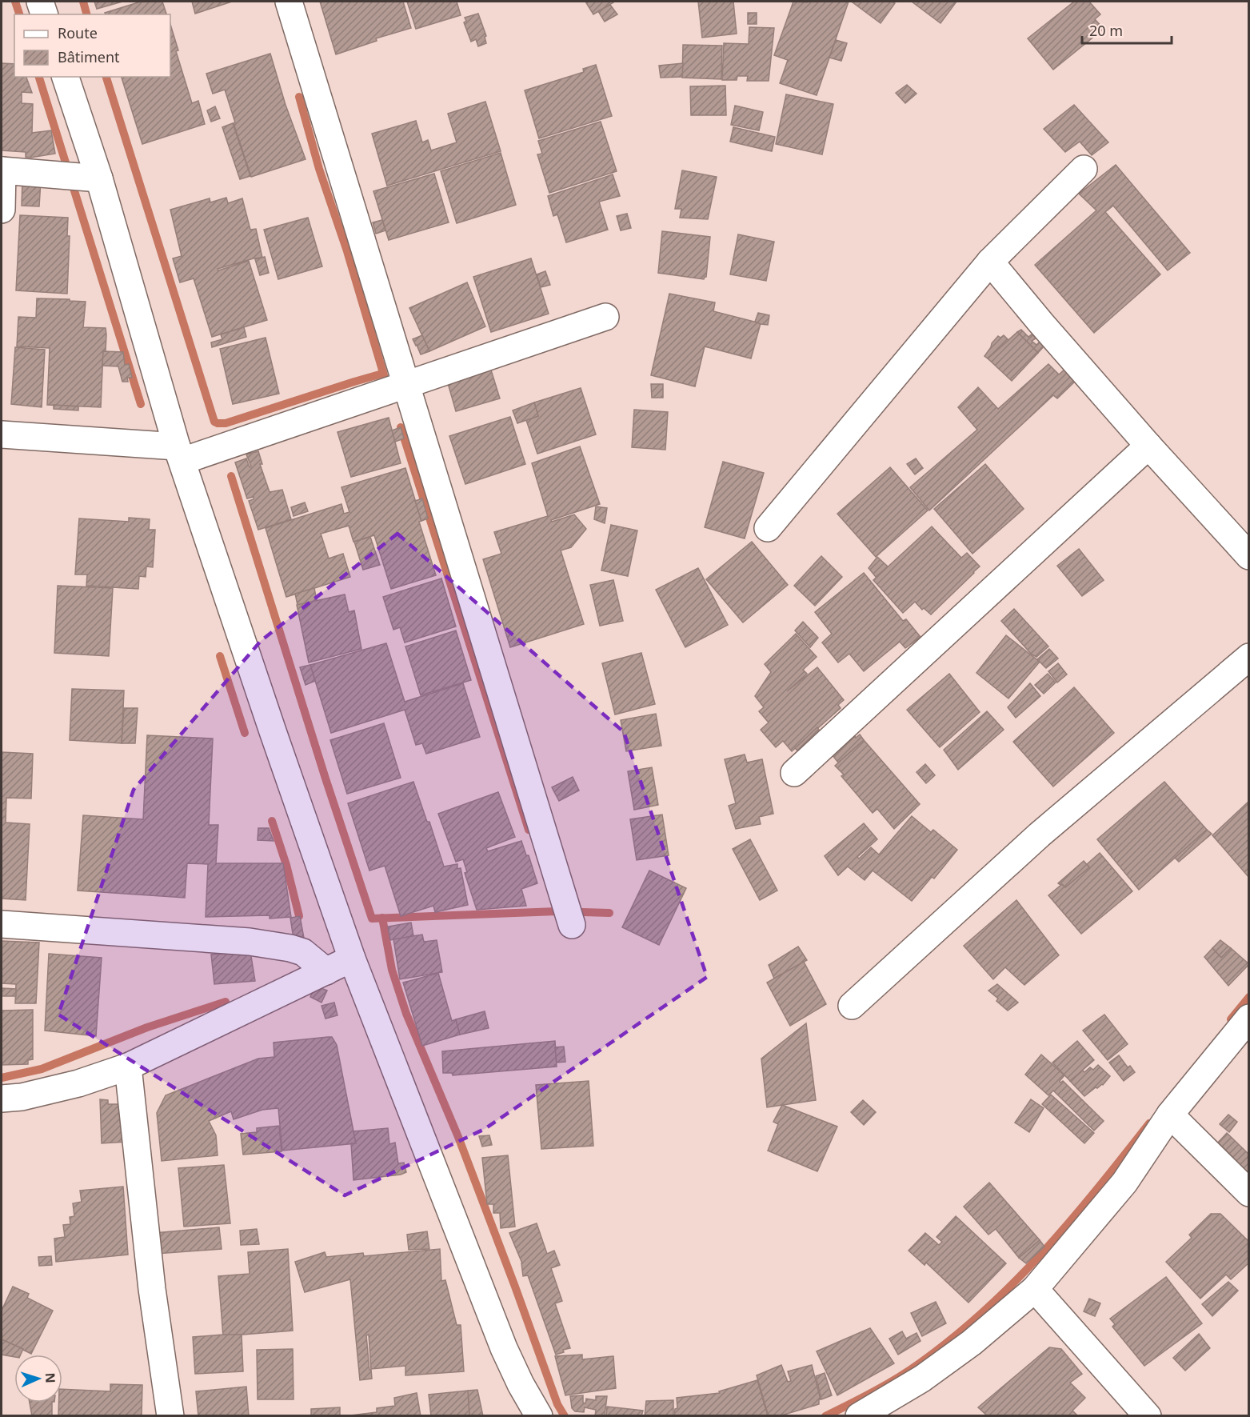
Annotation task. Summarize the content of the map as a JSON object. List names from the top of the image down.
{
  "legend": ["Route", "Bâtiment"],
  "scale_bar": "20 m",
  "north": "right"
}
